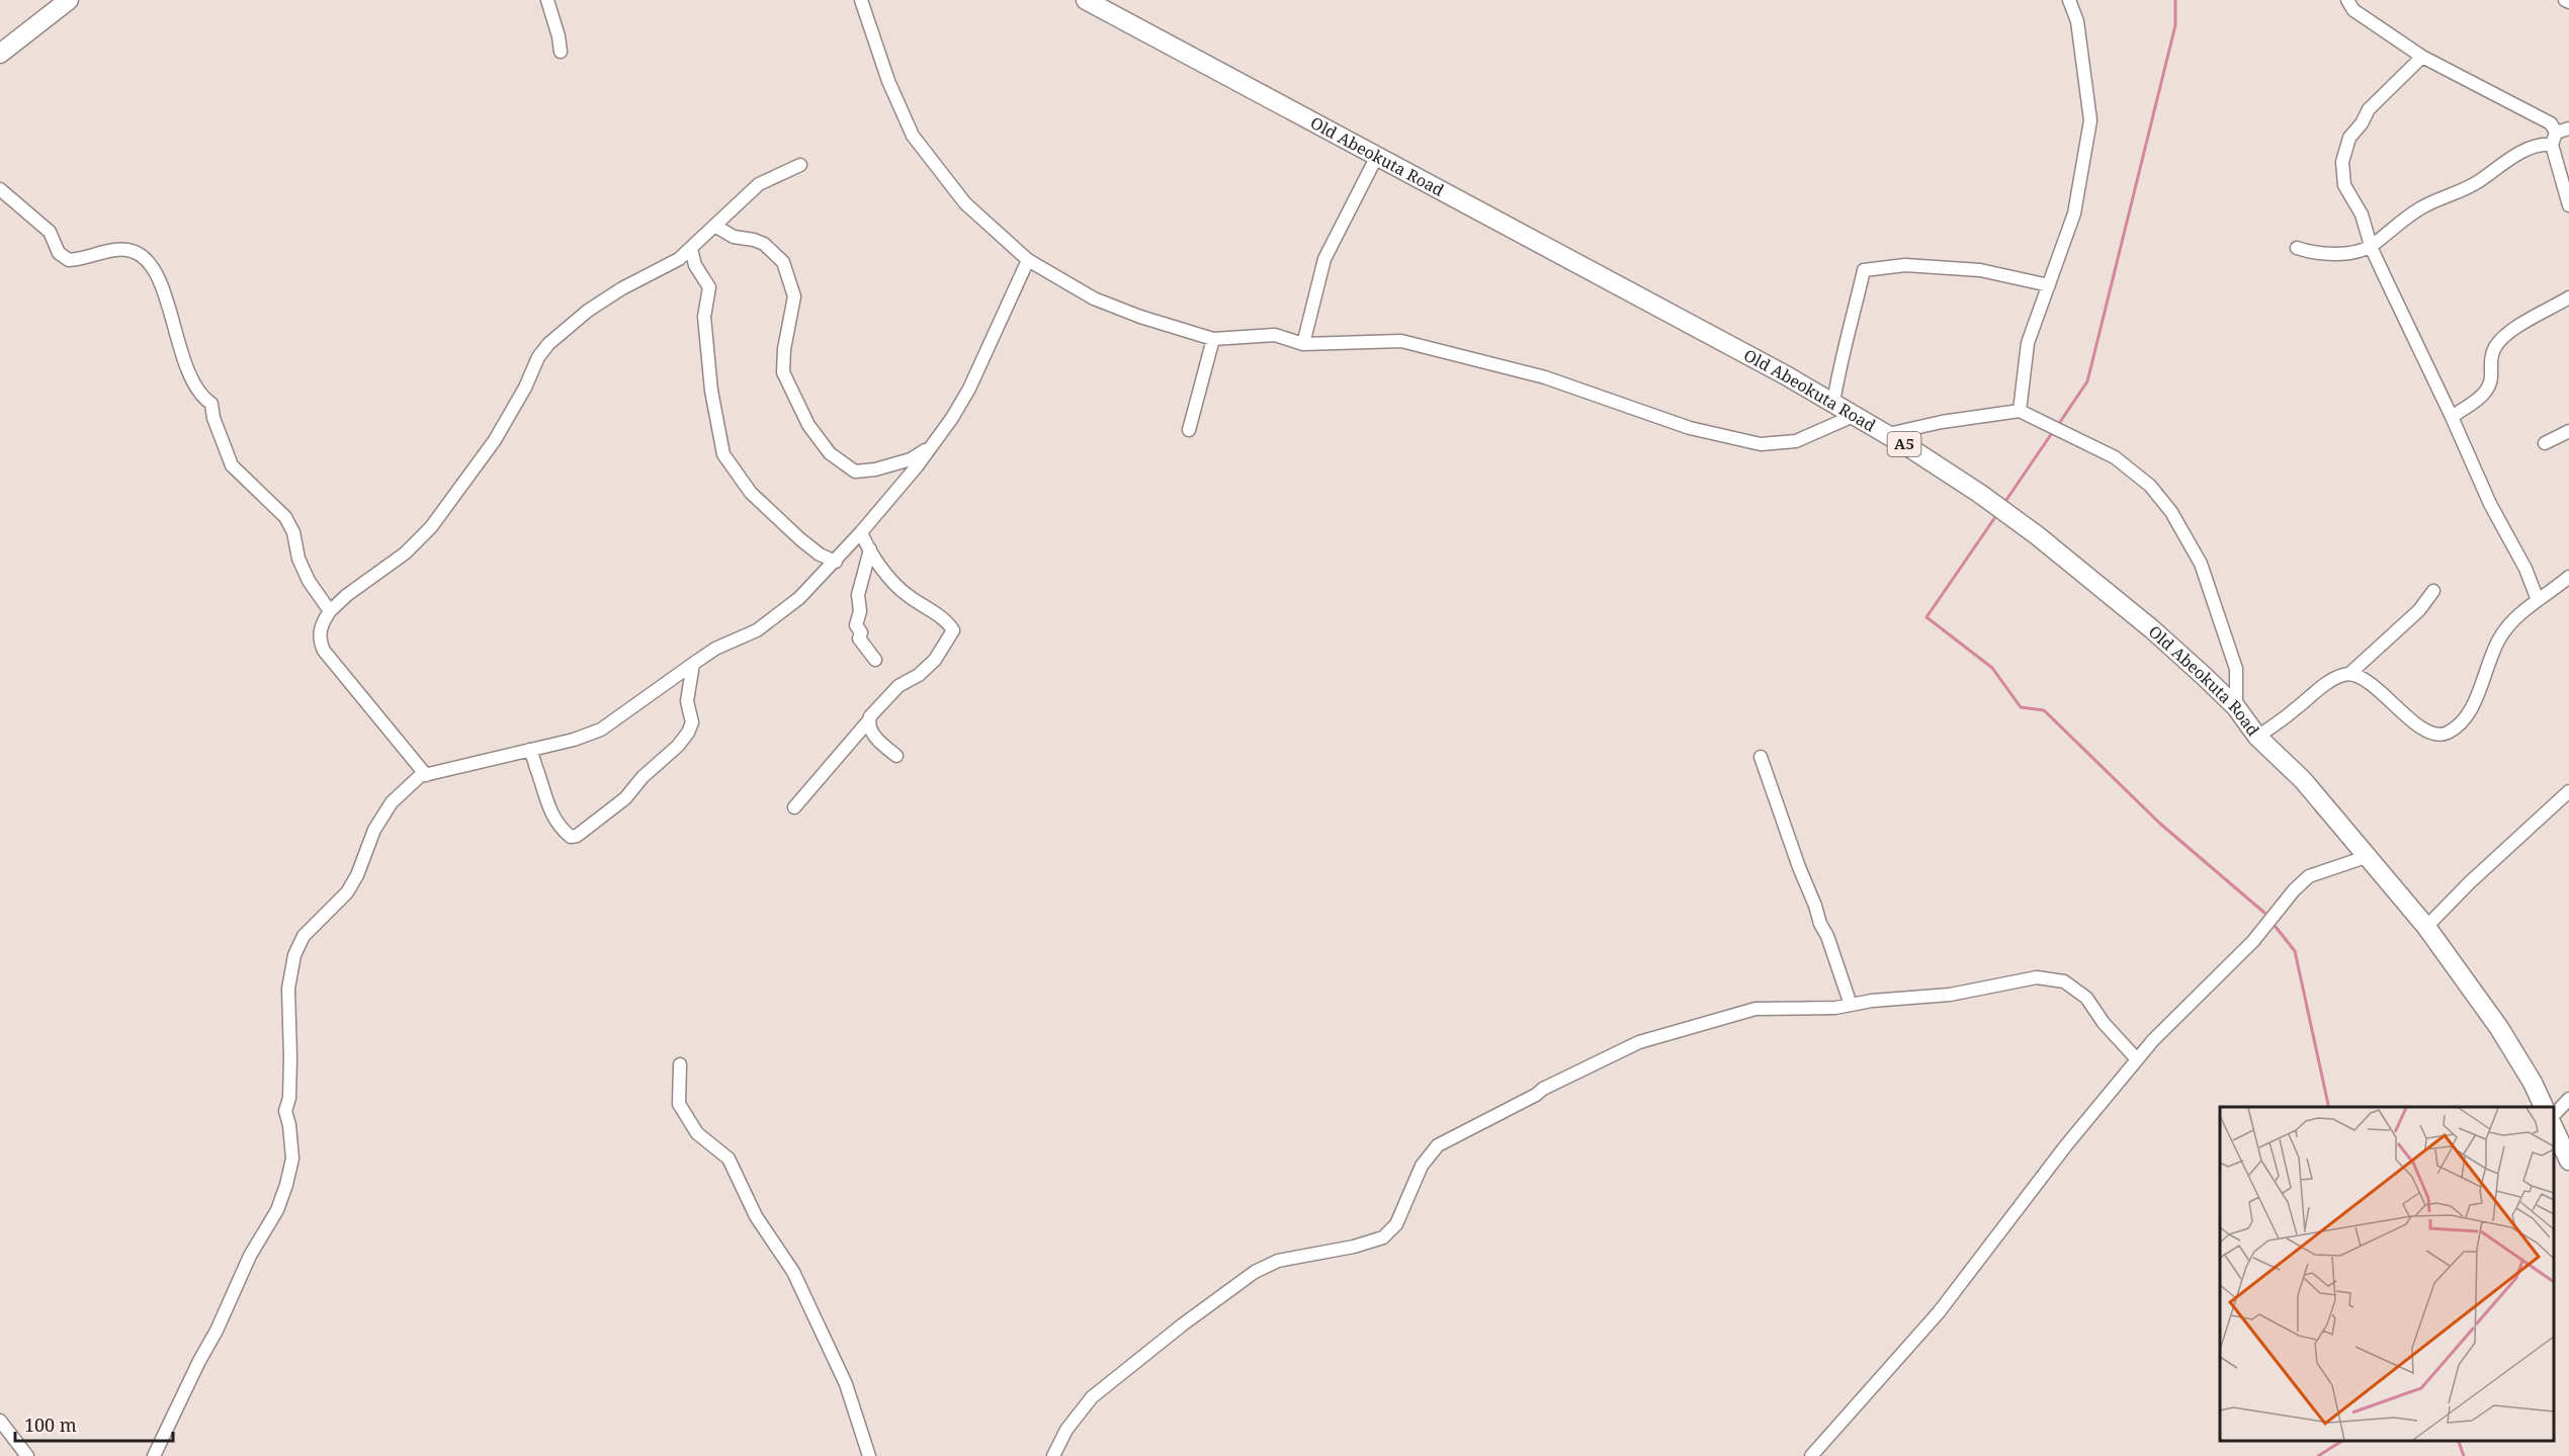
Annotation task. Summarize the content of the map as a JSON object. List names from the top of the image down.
{
  "streets": {
    "highway": ["Old Abeokuta Road", "A5"]
  },
  "scale_bar": "100 m"
}
